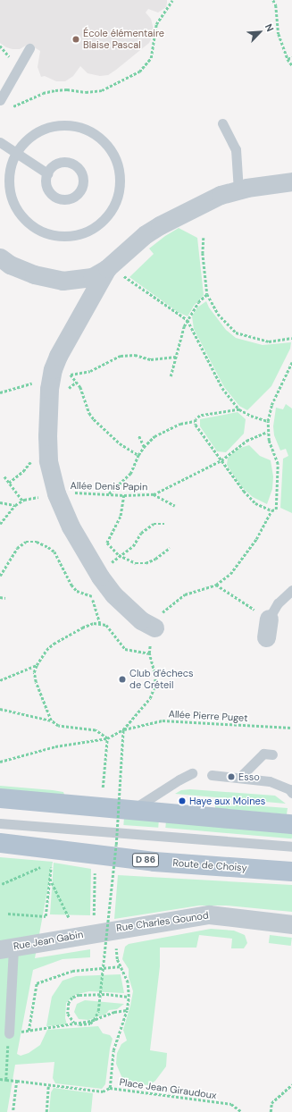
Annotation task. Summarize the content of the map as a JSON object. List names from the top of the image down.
{
  "streets": {
    "main road": ["D 86", "Route de Choisy"],
    "street": ["Rue Charles Gounod", "Rue Jean Gabin"],
    "path": ["Allée Denis Papin", "Allée Pierre Puget", "Place Jean Giraudoux"]
  },
  "crossings": [
    ["Rue Charles Gounod", "Rue Jean Gabin"]
  ],
  "places": [
    "École élémentaire Blaise Pascal",
    "Club d'échecs de Créteil",
    "Esso",
    "Haye aux Moines"
  ],
  "north": "top right"
}
